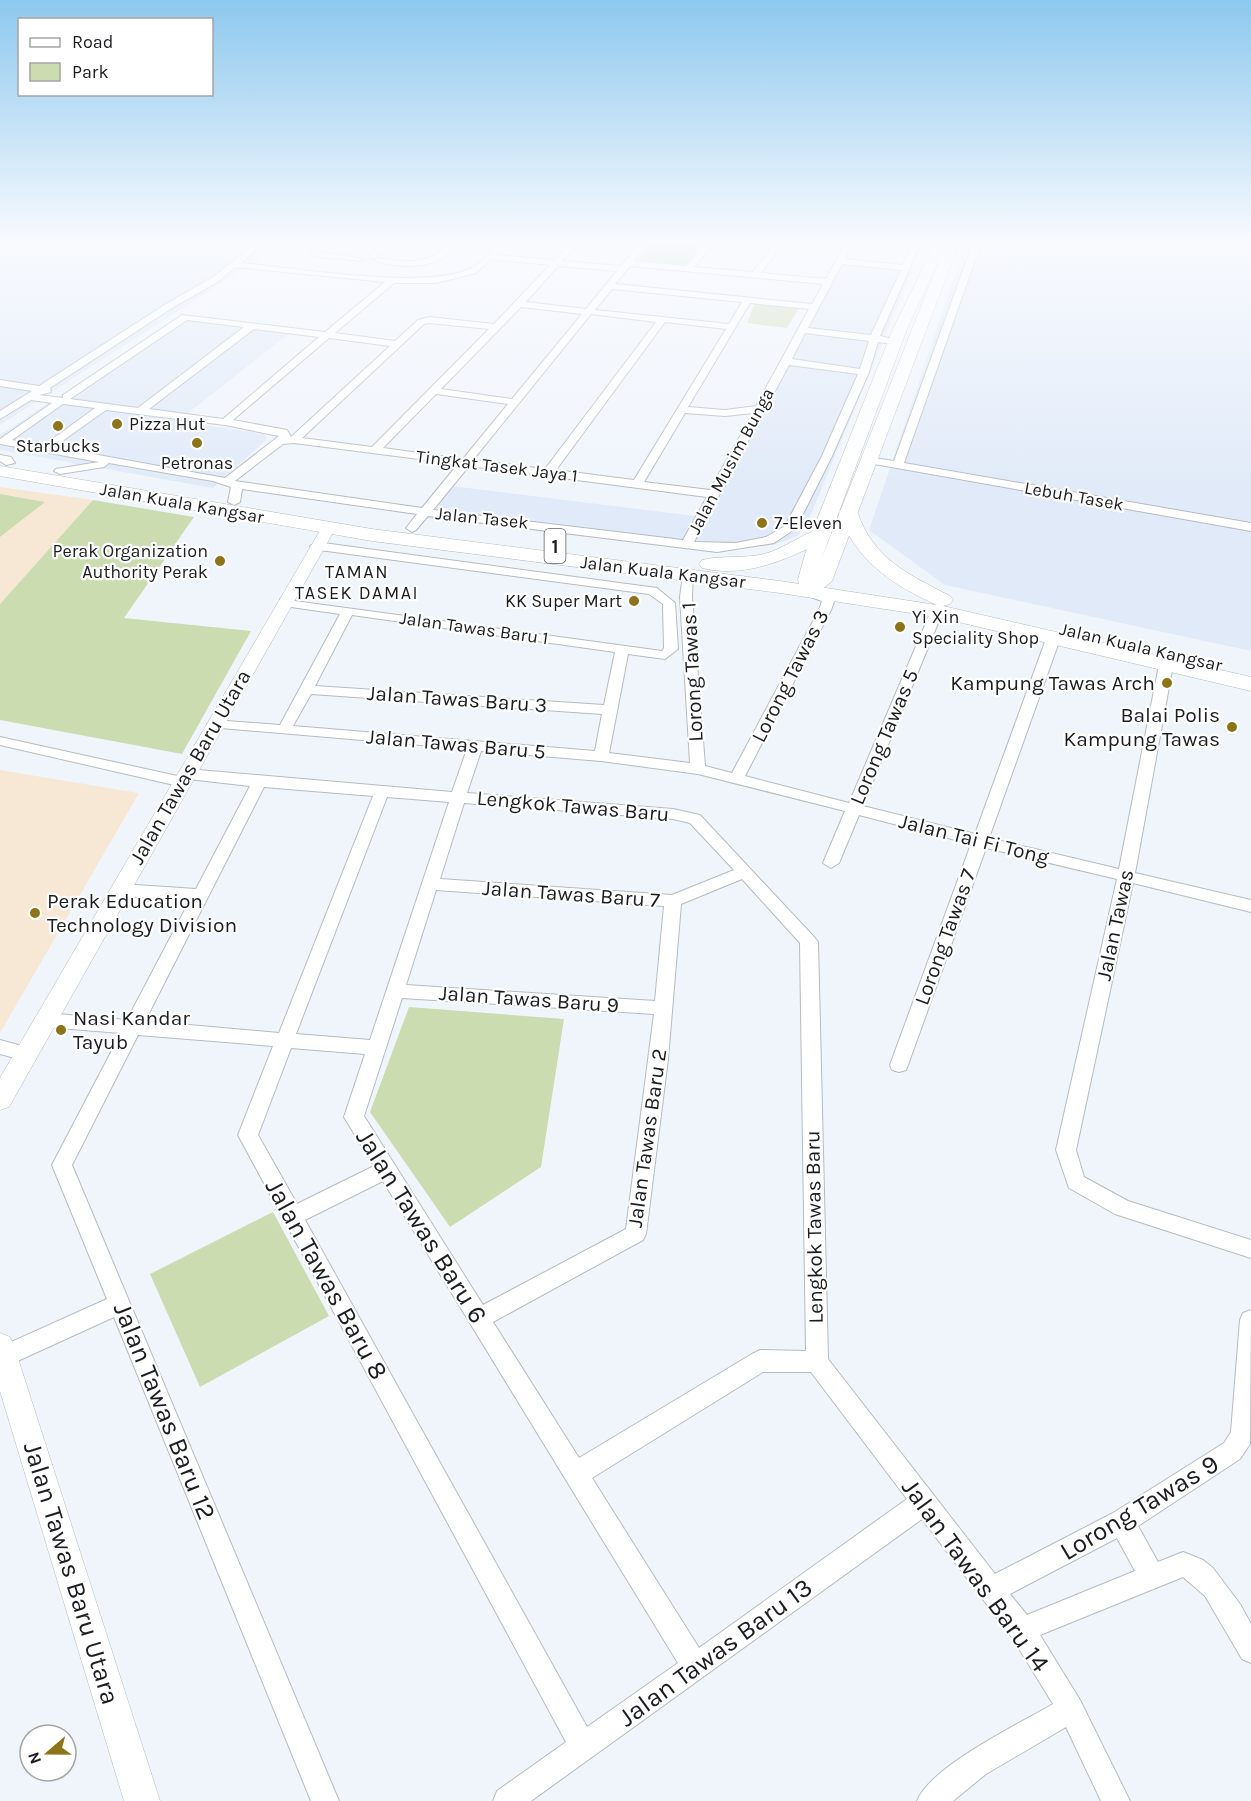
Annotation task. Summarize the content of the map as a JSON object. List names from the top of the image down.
{
  "streets": {
    "highway": ["Jalan Kuala Kangsar", "1"],
    "street": [
      "Jalan Musim Bunga",
      "Tingkat Tasek Jaya 1",
      "Lebuh Tasek",
      "Jalan Tasek",
      "Jalan Tawas Baru 1",
      "Lorong Tawas 1",
      "Lorong Tawas 3",
      "Jalan Tawas Baru 3",
      "Lorong Tawas 5",
      "Jalan Tawas Baru 5",
      "Jalan Tawas Baru Utara",
      "Lengkok Tawas Baru",
      "Jalan Tai Fi Tong",
      "Jalan Tawas Baru 7",
      "Jalan Tawas",
      "Lorong Tawas 7",
      "Jalan Tawas Baru 9",
      "Jalan Tawas Baru 2",
      "Jalan Tawas Baru 6",
      "Jalan Tawas Baru 8",
      "Jalan Tawas Baru 12",
      "Lorong Tawas 9",
      "Jalan Tawas Baru 14",
      "Jalan Tawas Baru 13"
    ]
  },
  "crossings": [
    ["Jalan Musim Bunga", "Tingkat Tasek Jaya 1"],
    ["Jalan Musim Bunga", "Jalan Tasek"],
    ["Jalan Kuala Kangsar", "Jalan Tasek"],
    ["Jalan Kuala Kangsar", "Jalan Tawas Baru 1"],
    ["Jalan Kuala Kangsar", "Lorong Tawas 1"],
    ["Jalan Kuala Kangsar", "Lorong Tawas 3"],
    ["Jalan Kuala Kangsar", "Lorong Tawas 5"],
    ["Jalan Kuala Kangsar", "Jalan Tawas Baru Utara"],
    ["Jalan Kuala Kangsar", "Jalan Tawas"],
    ["Jalan Kuala Kangsar", "Lorong Tawas 7"],
    ["Jalan Tawas Baru 1", "Jalan Tawas Baru Utara"],
    ["Lorong Tawas 1", "Jalan Tawas Baru 5"],
    ["Lorong Tawas 1", "Jalan Tai Fi Tong"],
    ["Lorong Tawas 3", "Jalan Tai Fi Tong"],
    ["Lorong Tawas 5", "Jalan Tai Fi Tong"],
    ["Jalan Tawas Baru 5", "Jalan Tawas Baru Utara"],
    ["Jalan Tawas Baru 5", "Jalan Tai Fi Tong"],
    ["Jalan Tawas Baru 5", "Jalan Tawas Baru 6"],
    ["Jalan Tawas Baru Utara", "Lengkok Tawas Baru"],
    ["Lengkok Tawas Baru", "Jalan Tawas Baru 7"],
    ["Lengkok Tawas Baru", "Jalan Tawas Baru 6"],
    ["Lengkok Tawas Baru", "Jalan Tawas Baru 8"],
    ["Lengkok Tawas Baru", "Jalan Tawas Baru 12"],
    ["Lengkok Tawas Baru", "Jalan Tawas Baru 14"],
    ["Jalan Tai Fi Tong", "Jalan Tawas"],
    ["Jalan Tai Fi Tong", "Lorong Tawas 7"],
    ["Jalan Tawas Baru 7", "Jalan Tawas Baru 2"],
    ["Jalan Tawas Baru 7", "Jalan Tawas Baru 6"],
    ["Jalan Tawas Baru 9", "Jalan Tawas Baru 2"],
    ["Jalan Tawas Baru 9", "Jalan Tawas Baru 6"],
    ["Jalan Tawas Baru 2", "Jalan Tawas Baru 6"],
    ["Jalan Tawas Baru 6", "Jalan Tawas Baru 13"],
    ["Jalan Tawas Baru 8", "Jalan Tawas Baru 13"],
    ["Lorong Tawas 9", "Jalan Tawas Baru 14"],
    ["Jalan Tawas Baru 14", "Jalan Tawas Baru 13"]
  ],
  "districts": ["TAMAN TASEK DAMAI"],
  "places": [
    "Pizza Hut",
    "Starbucks",
    "Petronas",
    "7-Eleven",
    "Perak Organization Authority Perak",
    "KK Super Mart",
    "Yi Xin Speciality Shop",
    "Kampung Tawas Arch",
    "Balai Polis Kampung Tawas",
    "Perak Education Technology Division",
    "Nasi Kandar Tayub"
  ],
  "legend": ["Road", "Park"],
  "north": "left"
}
